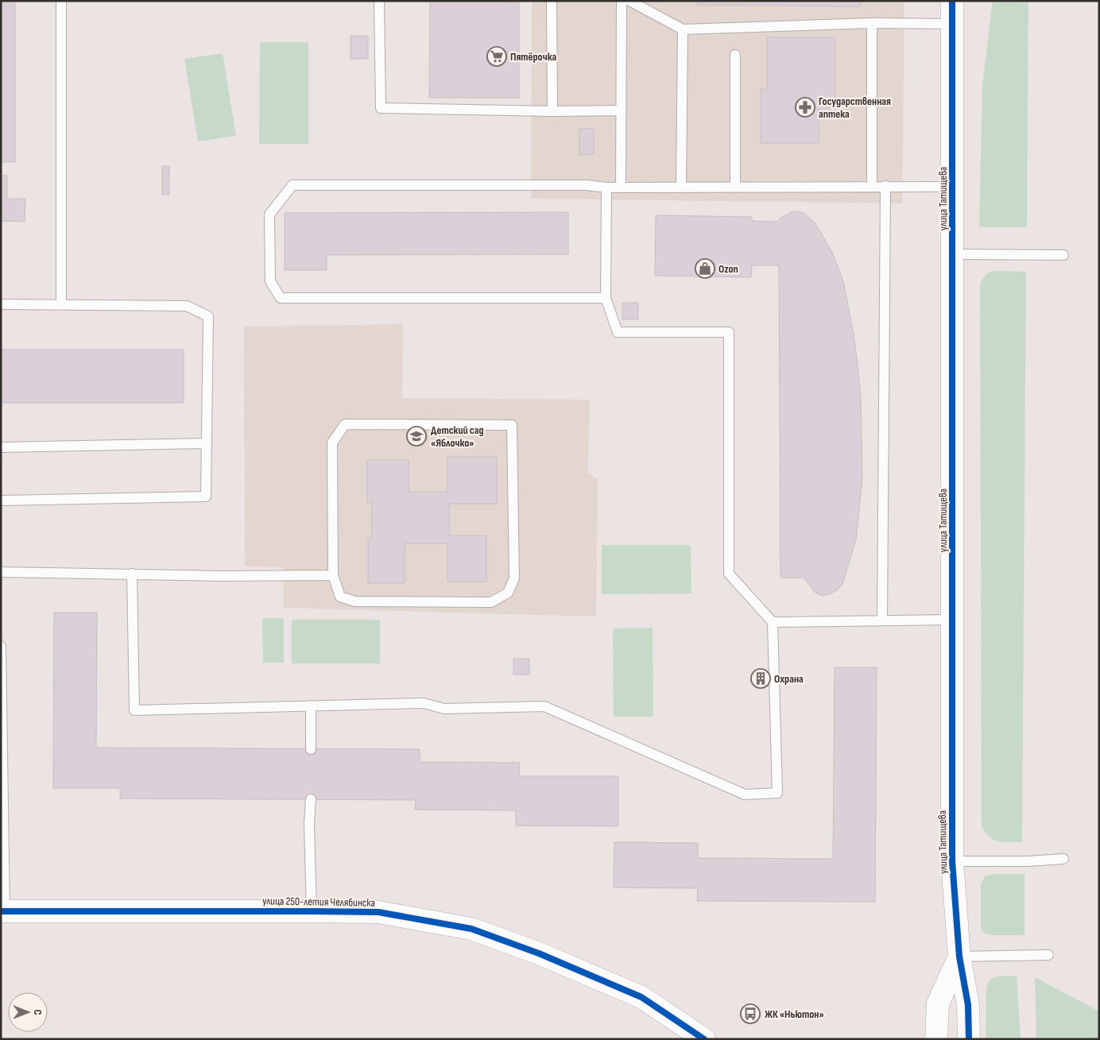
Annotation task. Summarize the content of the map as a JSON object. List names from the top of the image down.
{
  "streets": {
    "street": ["улица Татищева", "улица 250-летия Челябинска"]
  },
  "places": {
    "supermarket": ["Пятёрочка"],
    "pharmacy": ["Государственная аптека"],
    "shop": ["Ozon"],
    "school or university": ["Детский сад «Яблочко»"],
    "building": ["Охрана"],
    "bus stop": ["ЖК «Ньютон»"]
  },
  "north": "right"
}
